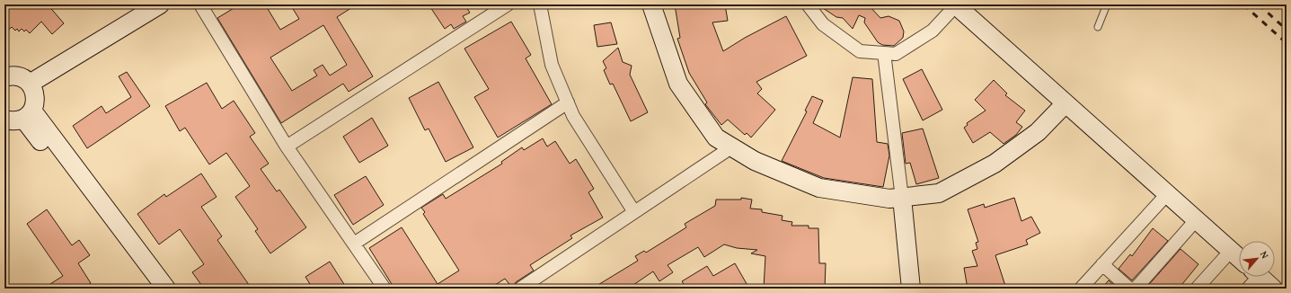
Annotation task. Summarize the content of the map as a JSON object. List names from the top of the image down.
{
  "north": "top right"
}
